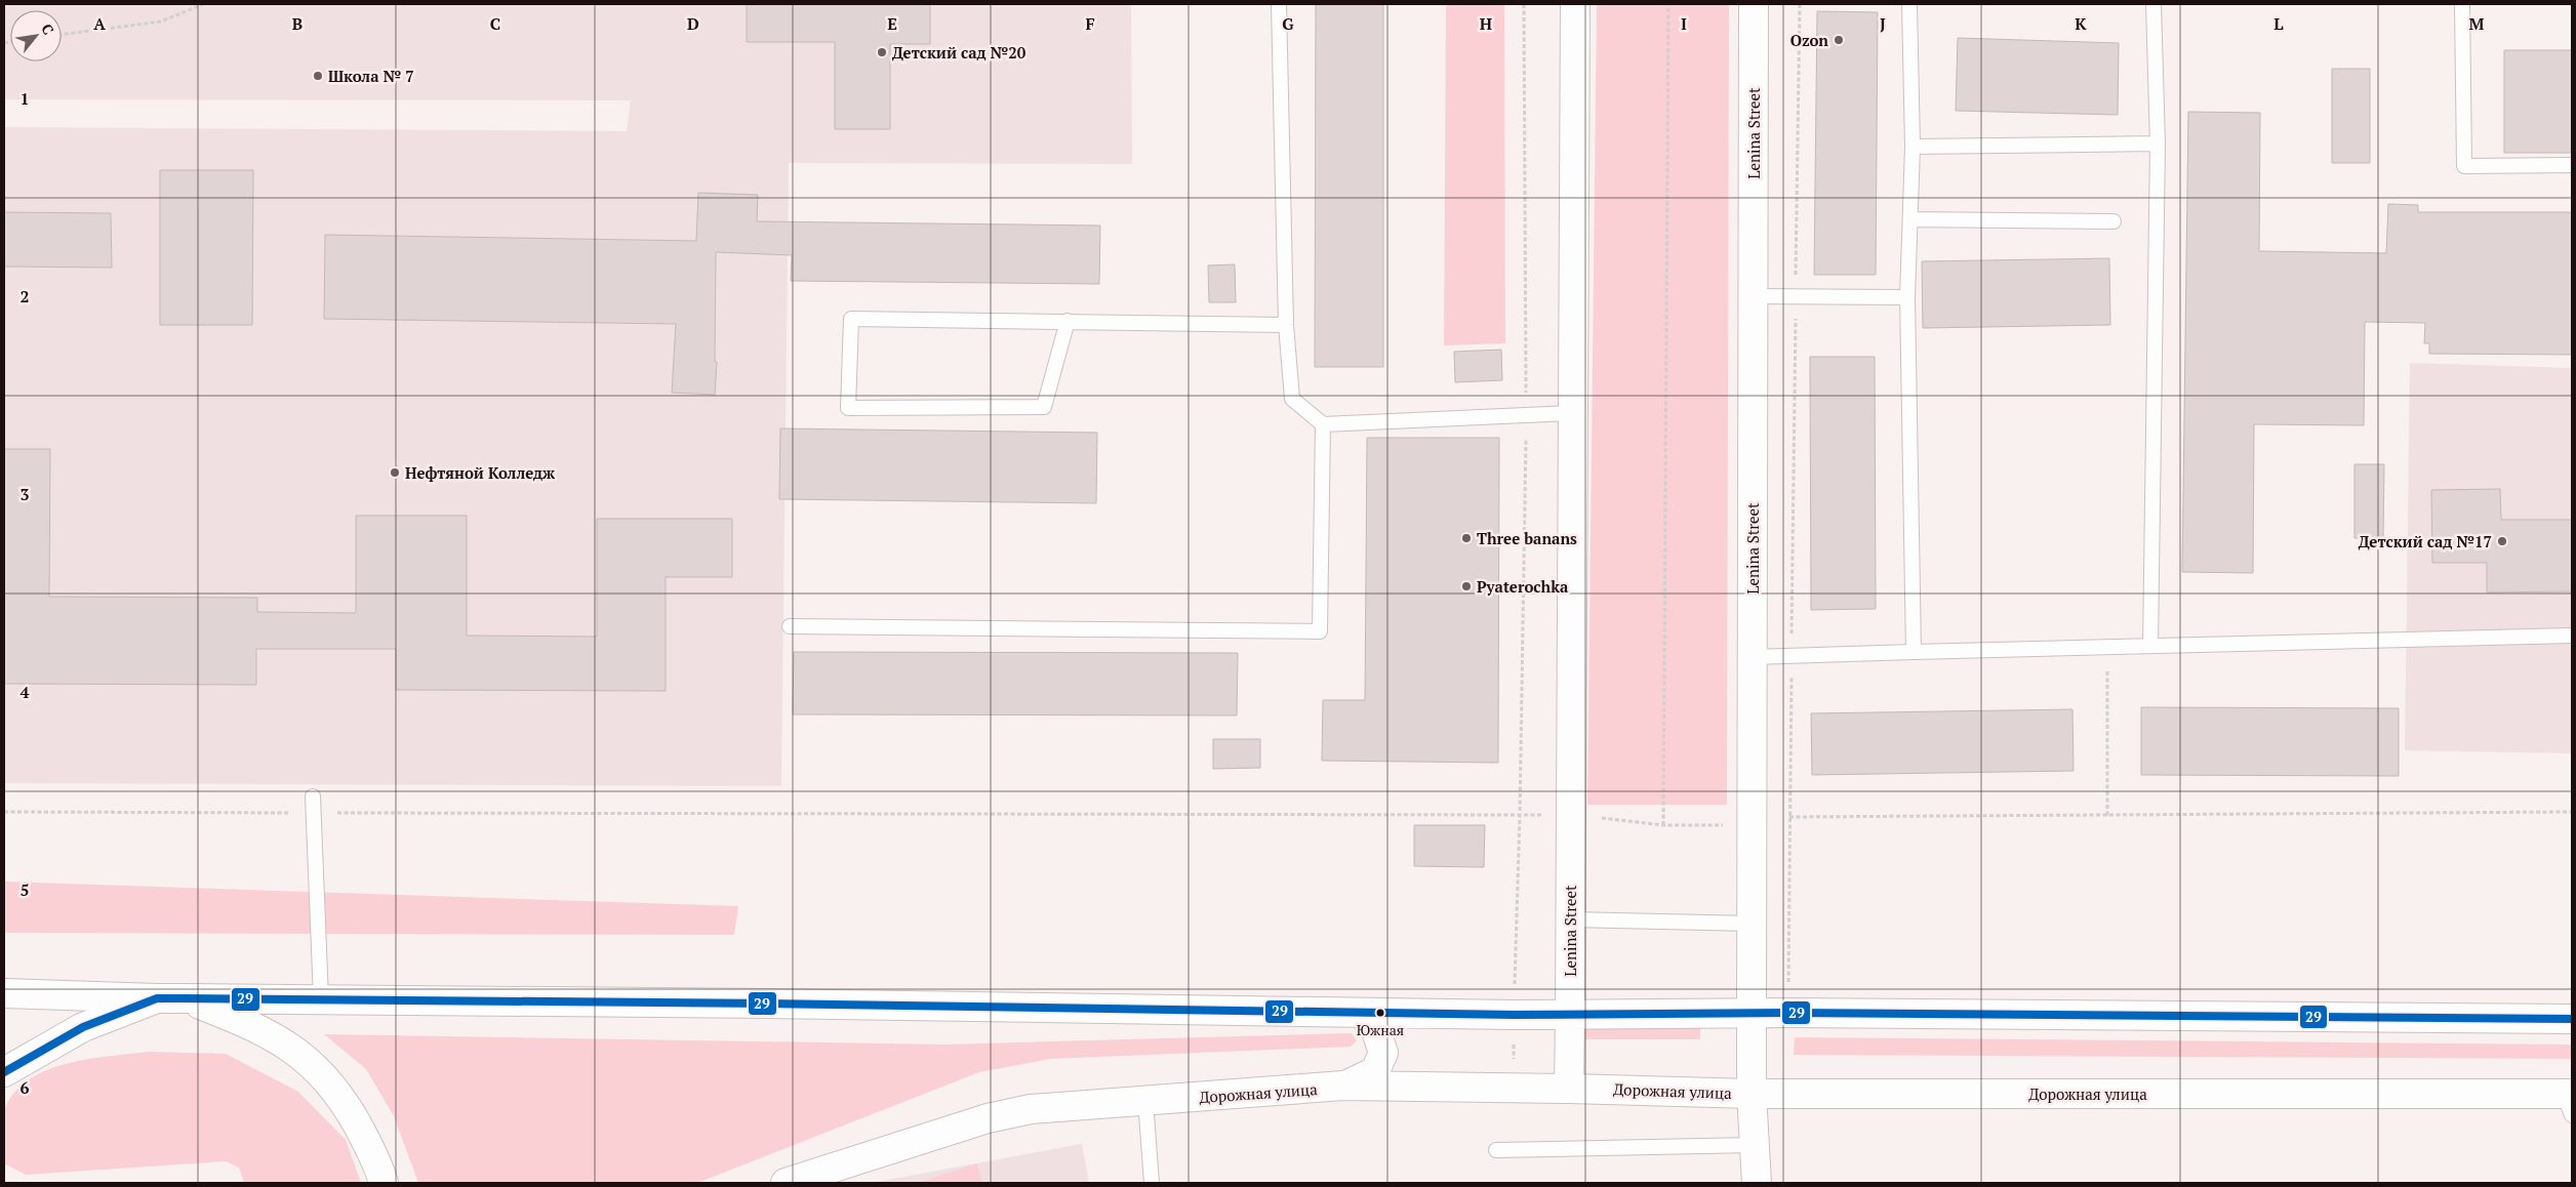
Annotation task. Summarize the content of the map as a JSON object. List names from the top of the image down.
{
  "streets": {
    "main road": ["Lenina Street", "Дорожная улица"]
  },
  "crossings": [
    ["Lenina Street", "Дорожная улица"]
  ],
  "places": [
    "Ozon",
    "Детский сад №20",
    "Школа № 7",
    "Нефтяной Колледж",
    "Three banans",
    "Детский сад №17",
    "Pyaterochka",
    "Южная"
  ],
  "lines": ["transit line 29"],
  "north": "top right",
  "grid": {
    "columns": [
      "A",
      "B",
      "C",
      "D",
      "E",
      "F",
      "G",
      "H",
      "I",
      "J",
      "K",
      "L",
      "M"
    ],
    "rows": [
      "1",
      "2",
      "3",
      "4",
      "5",
      "6"
    ]
  }
}
